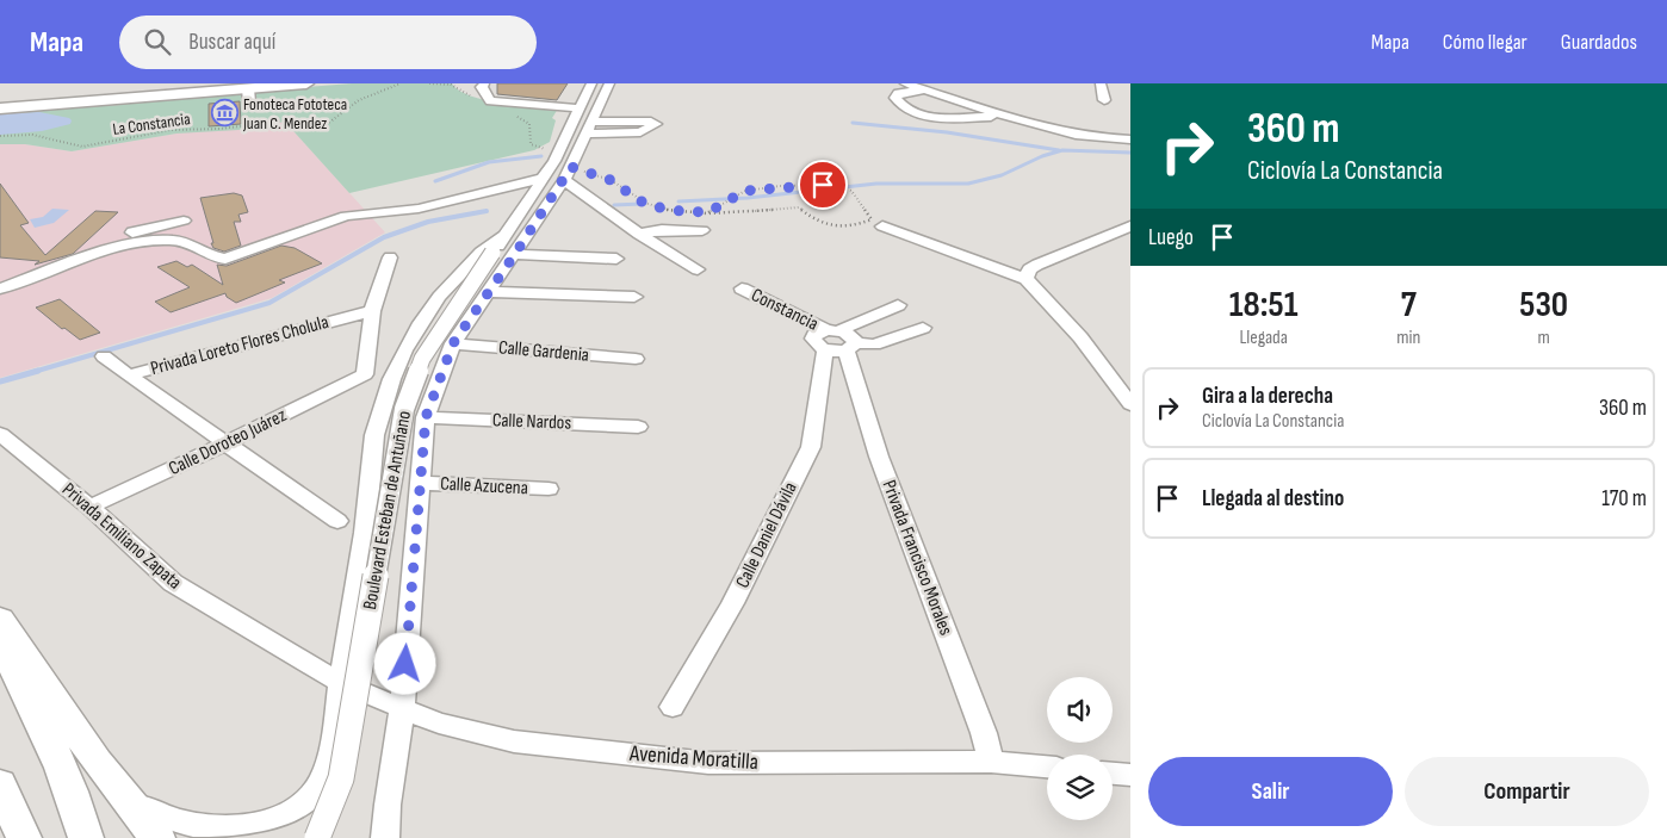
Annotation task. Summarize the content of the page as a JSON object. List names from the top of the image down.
{
  "streets": {
    "street": [
      "Constancia",
      "Privada Loreto Flores Cholula",
      "Calle Gardenia",
      "Calle Nardos",
      "Calle Doroteo Juárez",
      "Calle Azucena",
      "Boulevard Esteban de Antuñano",
      "Calle Daniel Dávila",
      "Privada Emiliano Zapata",
      "Privada Francisco Morales",
      "Avenida Moratilla"
    ],
    "path": ["La Constancia"]
  },
  "crossings": [
    ["Constancia", "Calle Daniel Dávila"],
    ["Constancia", "Privada Francisco Morales"],
    ["Privada Loreto Flores Cholula", "Calle Doroteo Juárez"],
    ["Calle Gardenia", "Boulevard Esteban de Antuñano"],
    ["Calle Nardos", "Boulevard Esteban de Antuñano"],
    ["Calle Doroteo Juárez", "Privada Emiliano Zapata"],
    ["Calle Azucena", "Boulevard Esteban de Antuñano"],
    ["Boulevard Esteban de Antuñano", "Avenida Moratilla"],
    ["Calle Daniel Dávila", "Privada Francisco Morales"],
    ["Privada Emiliano Zapata", "Avenida Moratilla"],
    ["Privada Francisco Morales", "Avenida Moratilla"]
  ],
  "places": {
    "museum": ["Fonoteca Fototeca Juan C. Mendez"]
  },
  "page": {
    "header": "Mapa",
    "search": "Buscar aquí",
    "nav": ["Mapa", "Cómo llegar", "Guardados"],
    "turn": ["360 m", "Ciclovía La Constancia"],
    "then": "Luego",
    "eta": [
      "18:51",
      "Llegada",
      "7",
      "min",
      "530",
      "m"
    ],
    "list": [
      {
        "name": "Gira a la derecha",
        "note": "Ciclovía La Constancia",
        "value": "360 m"
      },
      {
        "name": "Llegada al destino",
        "value": "170 m"
      }
    ],
    "buttons": ["Salir", "Compartir"]
  }
}
